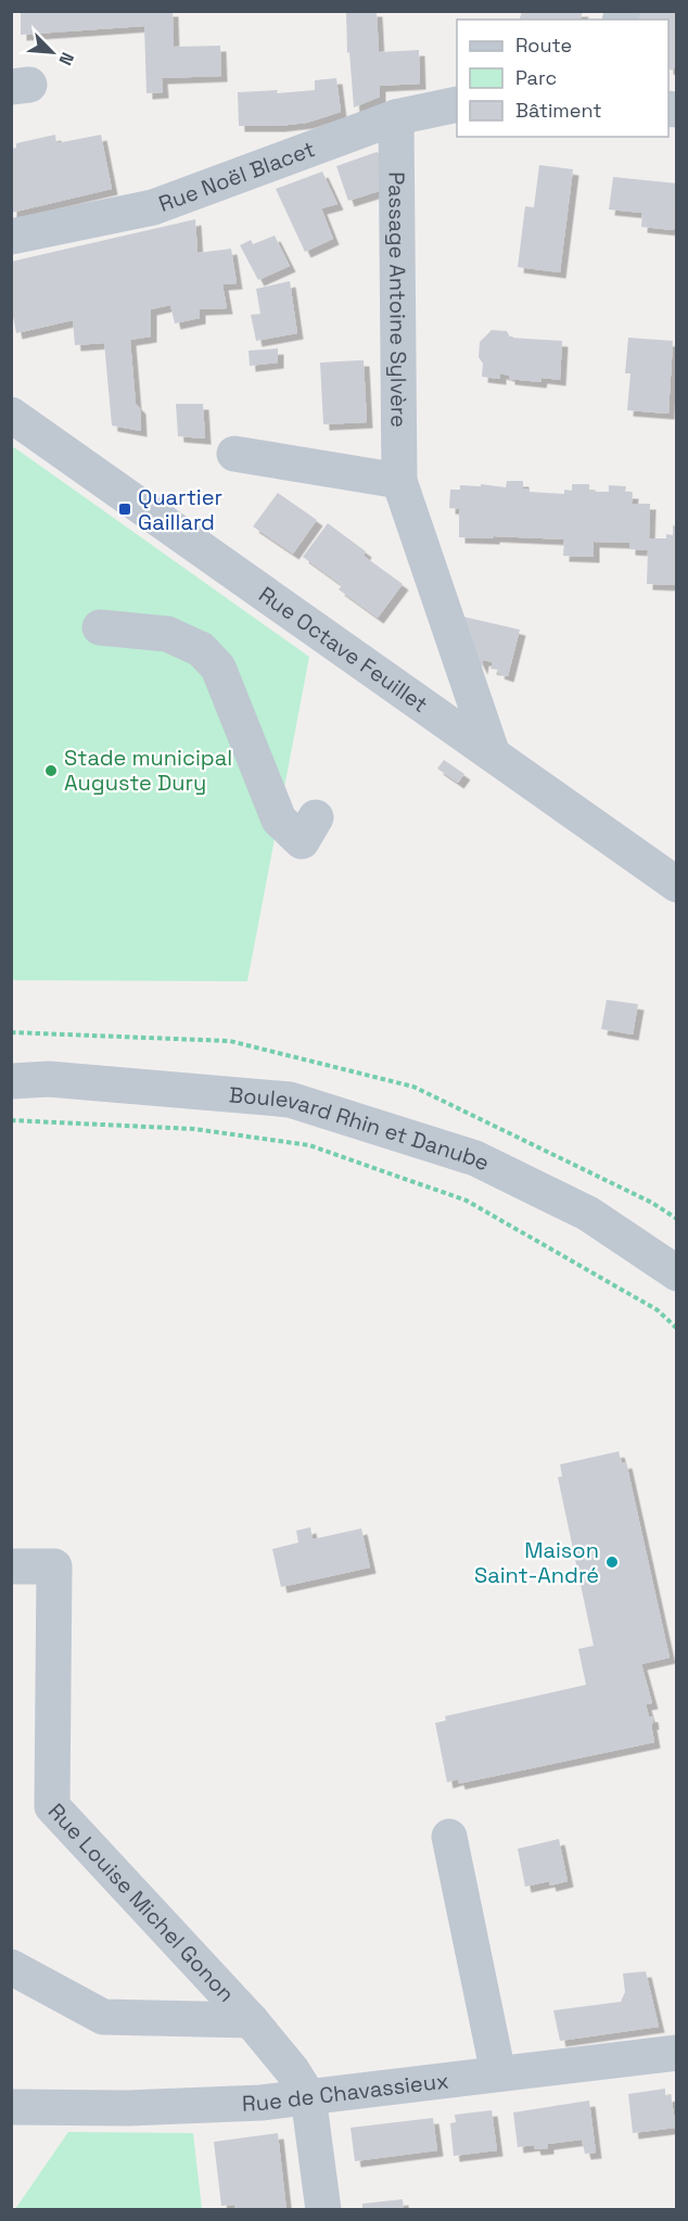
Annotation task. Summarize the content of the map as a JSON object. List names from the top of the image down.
{
  "streets": {
    "street": [
      "Rue Noël Blacet",
      "Passage Antoine Sylvère",
      "Rue Octave Feuillet",
      "Boulevard Rhin et Danube",
      "Rue Louise Michel Gonon",
      "Rue de Chavassieux"
    ]
  },
  "crossings": [
    ["Rue Noël Blacet", "Passage Antoine Sylvère"],
    ["Passage Antoine Sylvère", "Rue Octave Feuillet"],
    ["Rue Louise Michel Gonon", "Rue de Chavassieux"]
  ],
  "places": {
    "transit": ["Quartier Gaillard"],
    "other": ["Stade municipal Auguste Dury", "Maison Saint-André"]
  },
  "legend": ["Route", "Parc", "Bâtiment"],
  "north": "bottom right"
}
